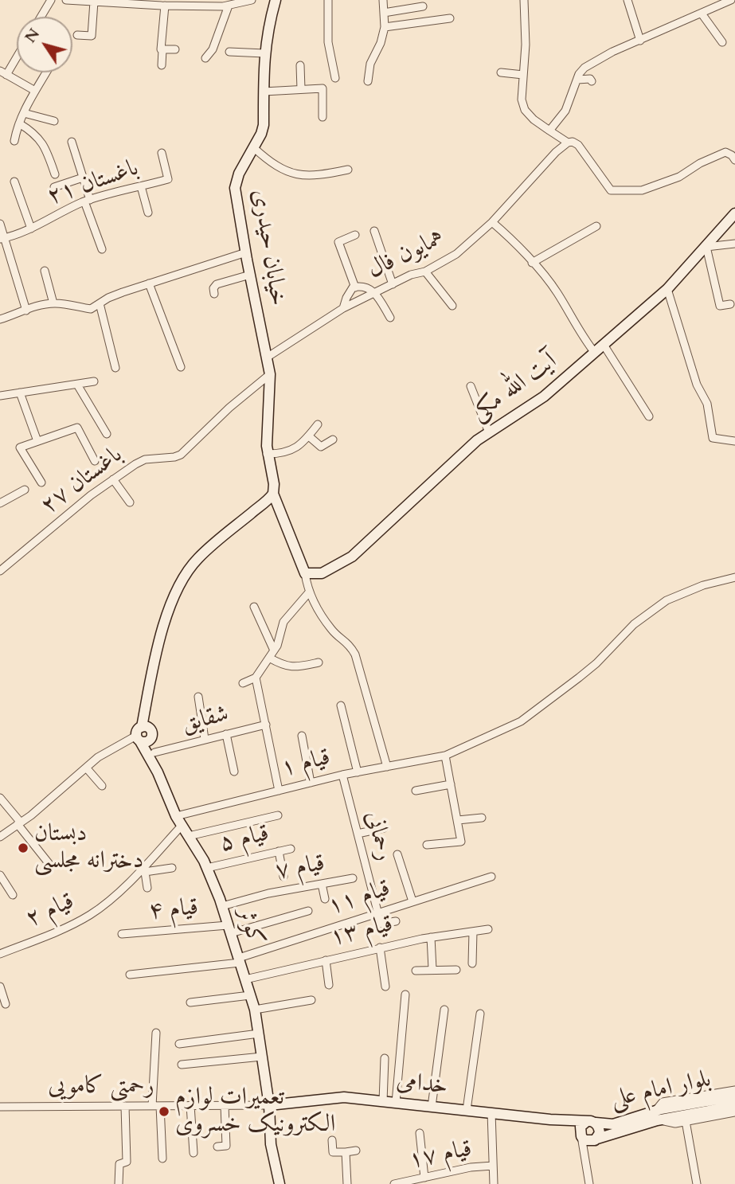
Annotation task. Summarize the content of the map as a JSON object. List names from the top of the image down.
{
  "streets": {
    "street": [
      "باغستان ۲۱",
      "خیابان حیدری",
      "همایون فال",
      "آیت الله مکی",
      "باغستان ۲۷",
      "شقایق",
      "قیام ۱",
      "رحمانی",
      "قیام ۵",
      "قیام ۷",
      "قیام ۱۱",
      "قیام ۴",
      "قیام ۲",
      "کوثر",
      "قیام ۱۳",
      "خدامی",
      "رحمتی کامویی",
      "بلوار امام علی",
      "قیام ۱۷"
    ]
  },
  "crossings": [
    ["خیابان حیدری", "همایون فال"],
    ["خیابان حیدری", "آیت الله مکی"],
    ["خیابان حیدری", "باغستان ۲۷"],
    ["قیام ۱", "رحمانی"],
    ["قیام ۱", "کوثر"],
    ["رحمانی", "قیام ۱۱"],
    ["قیام ۵", "کوثر"],
    ["قیام ۷", "کوثر"],
    ["قیام ۱۱", "کوثر"],
    ["قیام ۴", "کوثر"],
    ["قیام ۲", "کوثر"],
    ["کوثر", "قیام ۱۳"],
    ["کوثر", "خدامی"],
    ["کوثر", "رحمتی کامویی"],
    ["خدامی", "رحمتی کامویی"],
    ["خدامی", "بلوار امام علی"]
  ],
  "places": ["دبستان دخترانه مجلسی", "تعمیرات لوازم الکترونیک خسروی"],
  "north": "top left"
}
